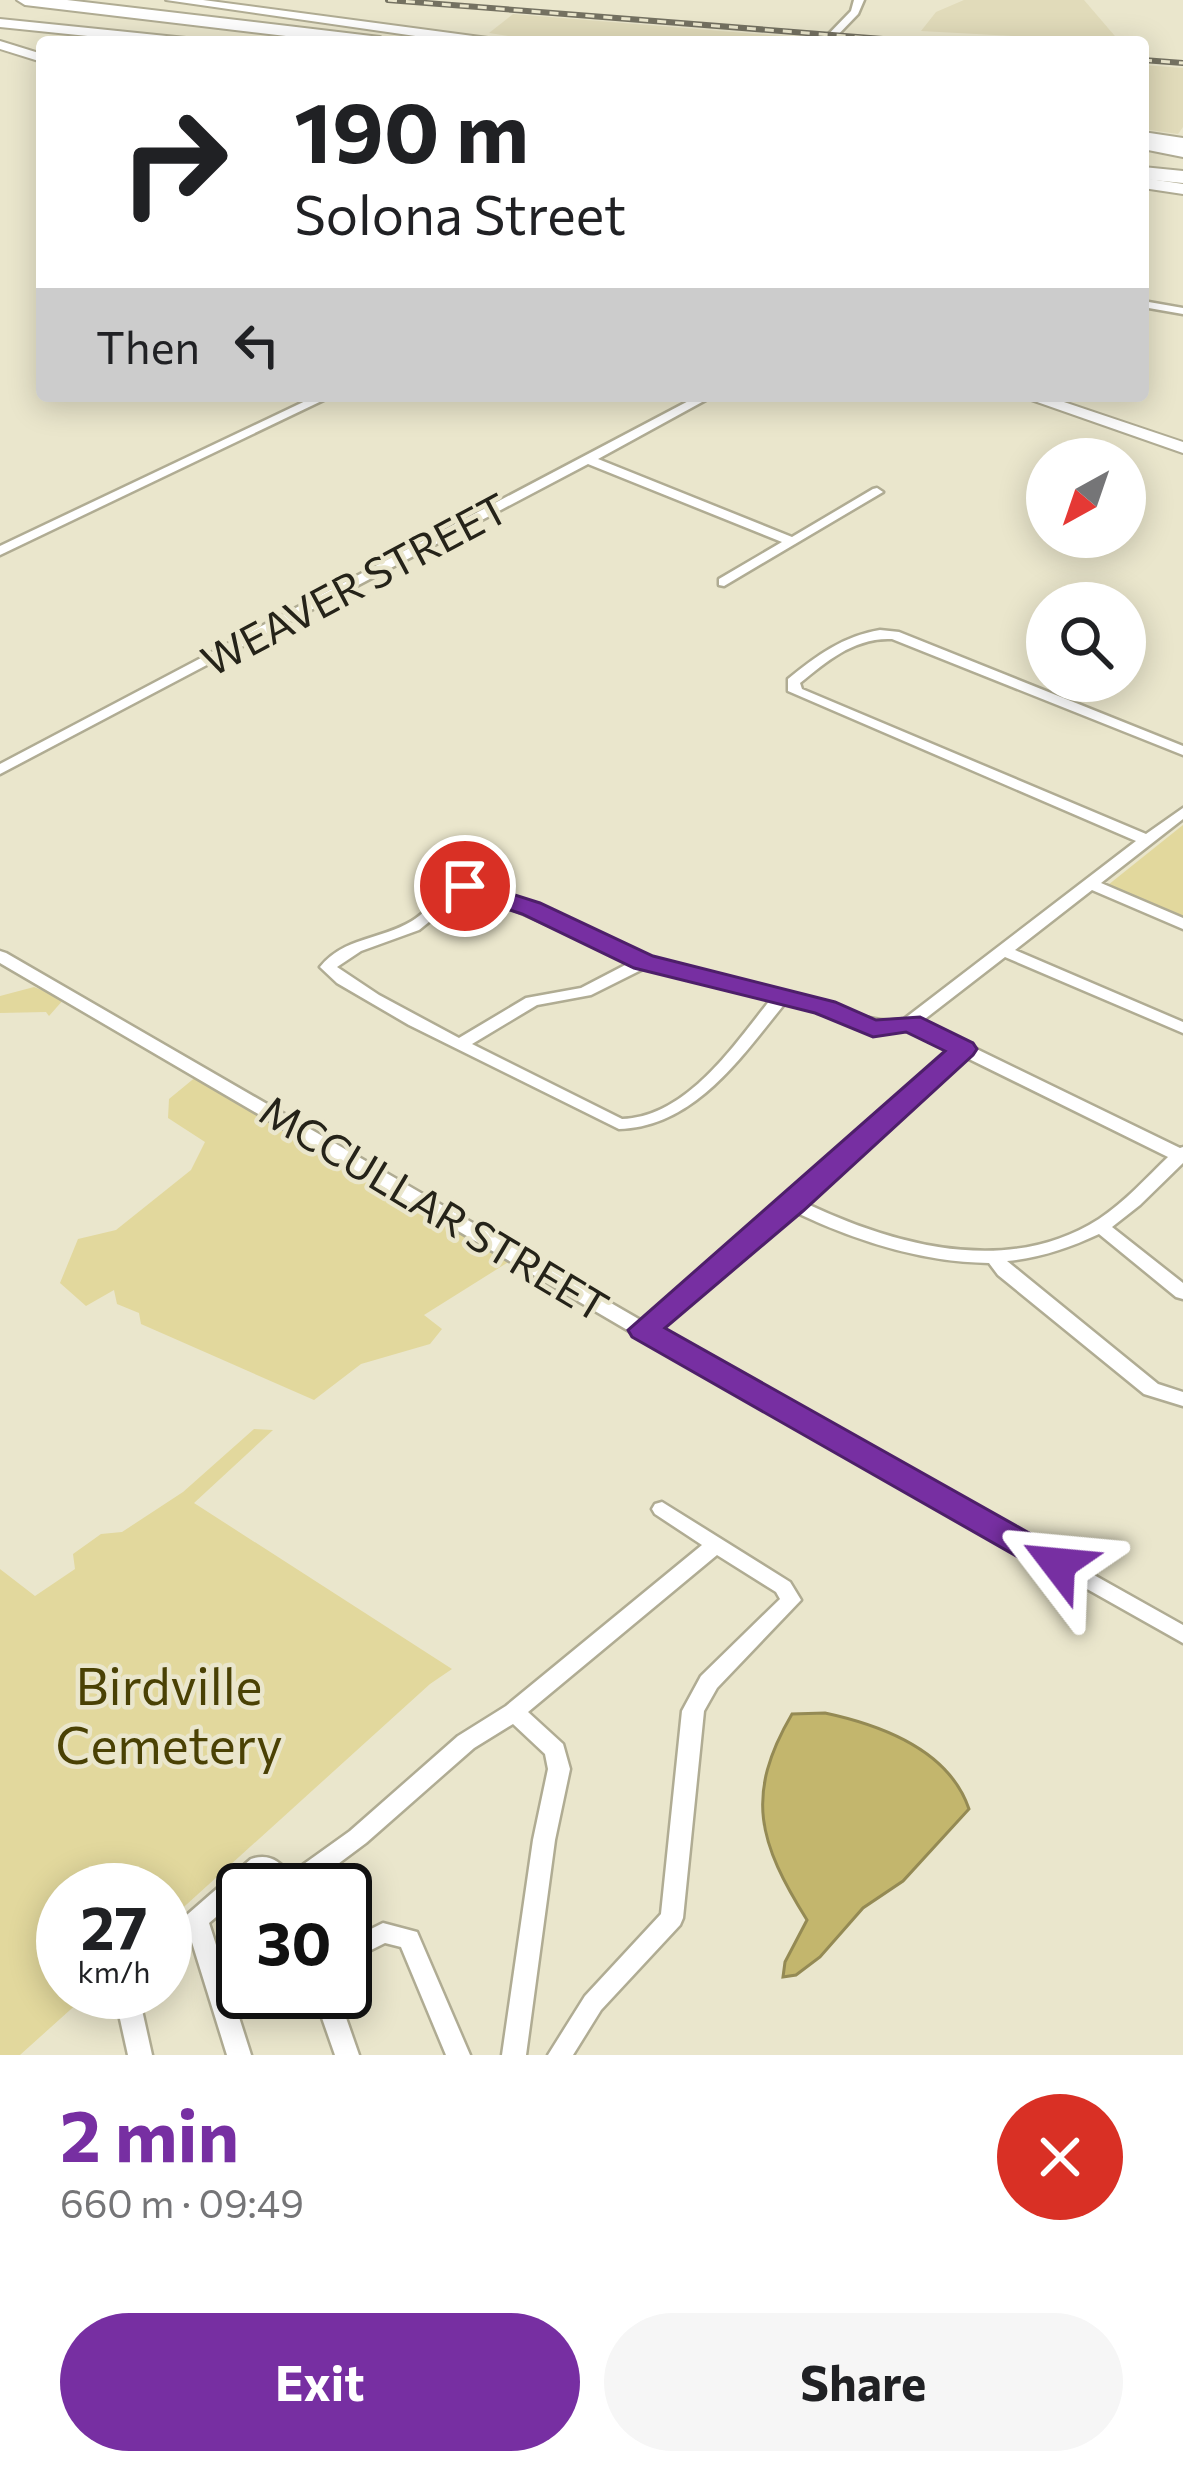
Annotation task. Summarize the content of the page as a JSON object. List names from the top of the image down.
{
  "streets": {
    "street": ["WEAVER STREET", "MCCULLAR STREET"]
  },
  "parks": ["Birdville Cemetery"],
  "north": "bottom left",
  "page": {
    "turn": ["190 m", "Solona Street"],
    "then": "Then",
    "speed": "27 km/h",
    "limit": "30",
    "heading": ["2 min", "660 m · 09:49"],
    "buttons": ["Exit", "Share"]
  }
}
